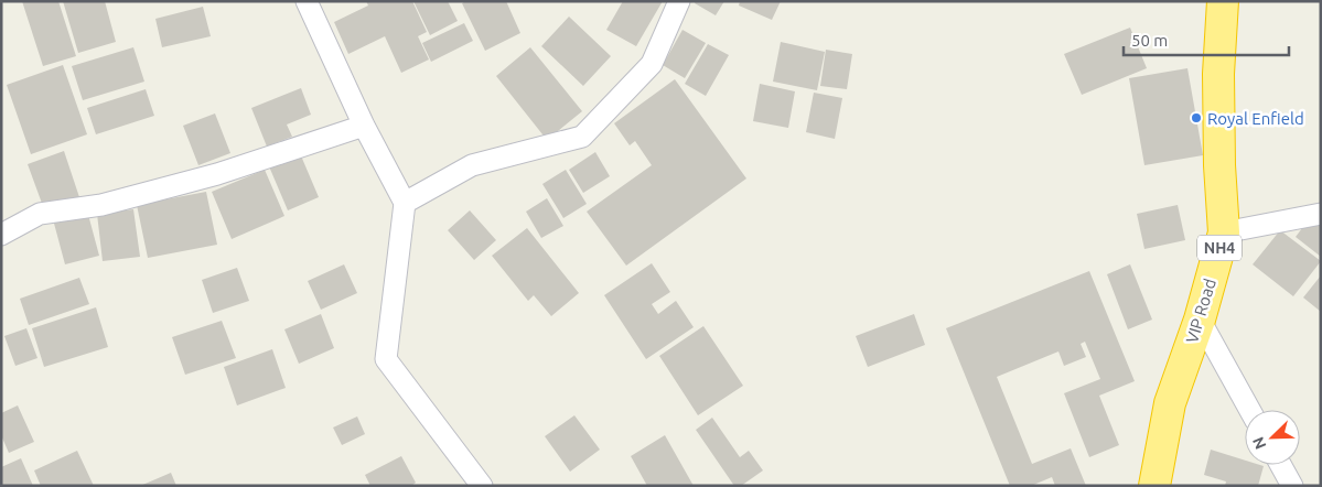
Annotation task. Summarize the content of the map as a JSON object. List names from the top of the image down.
{
  "streets": {
    "highway": ["NH4", "VIP Road"]
  },
  "places": ["Royal Enfield"],
  "scale_bar": "50 m",
  "north": "bottom left"
}
